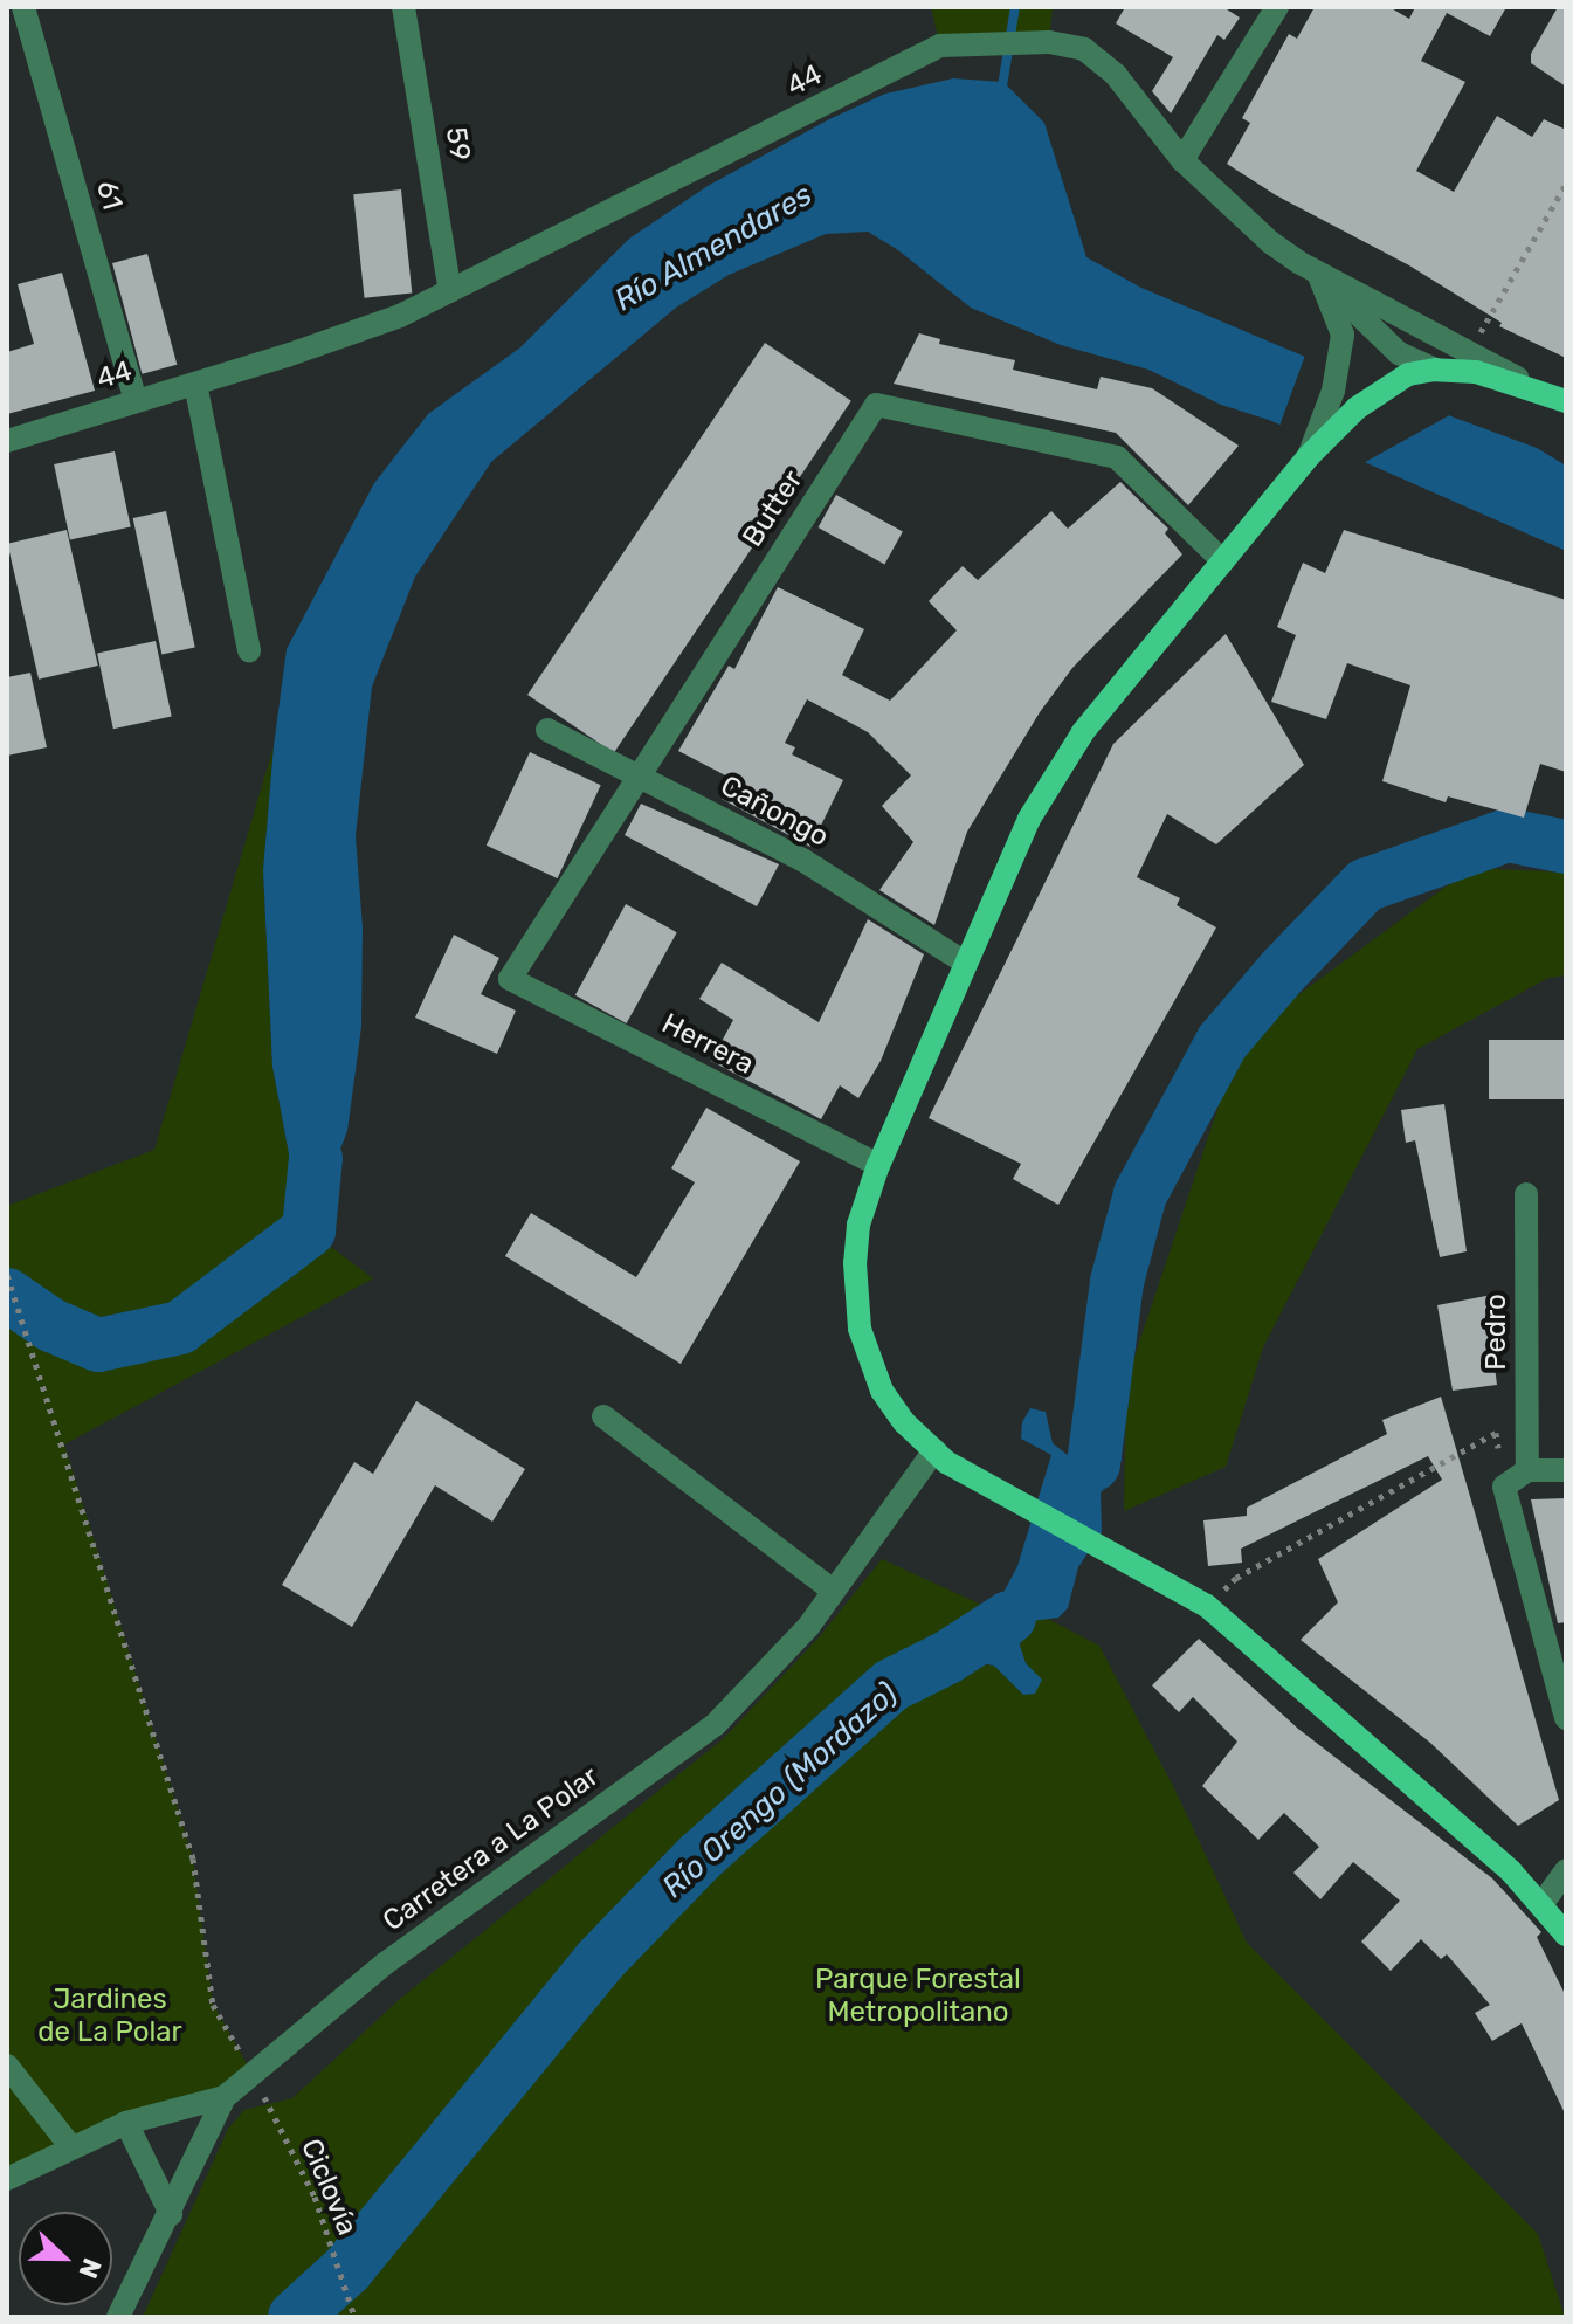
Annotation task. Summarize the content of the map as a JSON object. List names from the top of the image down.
{
  "streets": {
    "street": [
      "44",
      "59",
      "61",
      "Butter",
      "Cañongo",
      "Herrera",
      "Pedro",
      "Carretera a La Polar"
    ],
    "path": ["Ciclovía"]
  },
  "crossings": [
    ["44", "59"],
    ["44", "61"],
    ["Butter", "Cañongo"],
    ["Butter", "Herrera"],
    ["Carretera a La Polar", "Ciclovía"]
  ],
  "water": ["Río Almendares", "Río Orengo (Mordazo)"],
  "parks": ["Parque Forestal Metropolitano", "Jardines de La Polar"],
  "north": "right"
}
